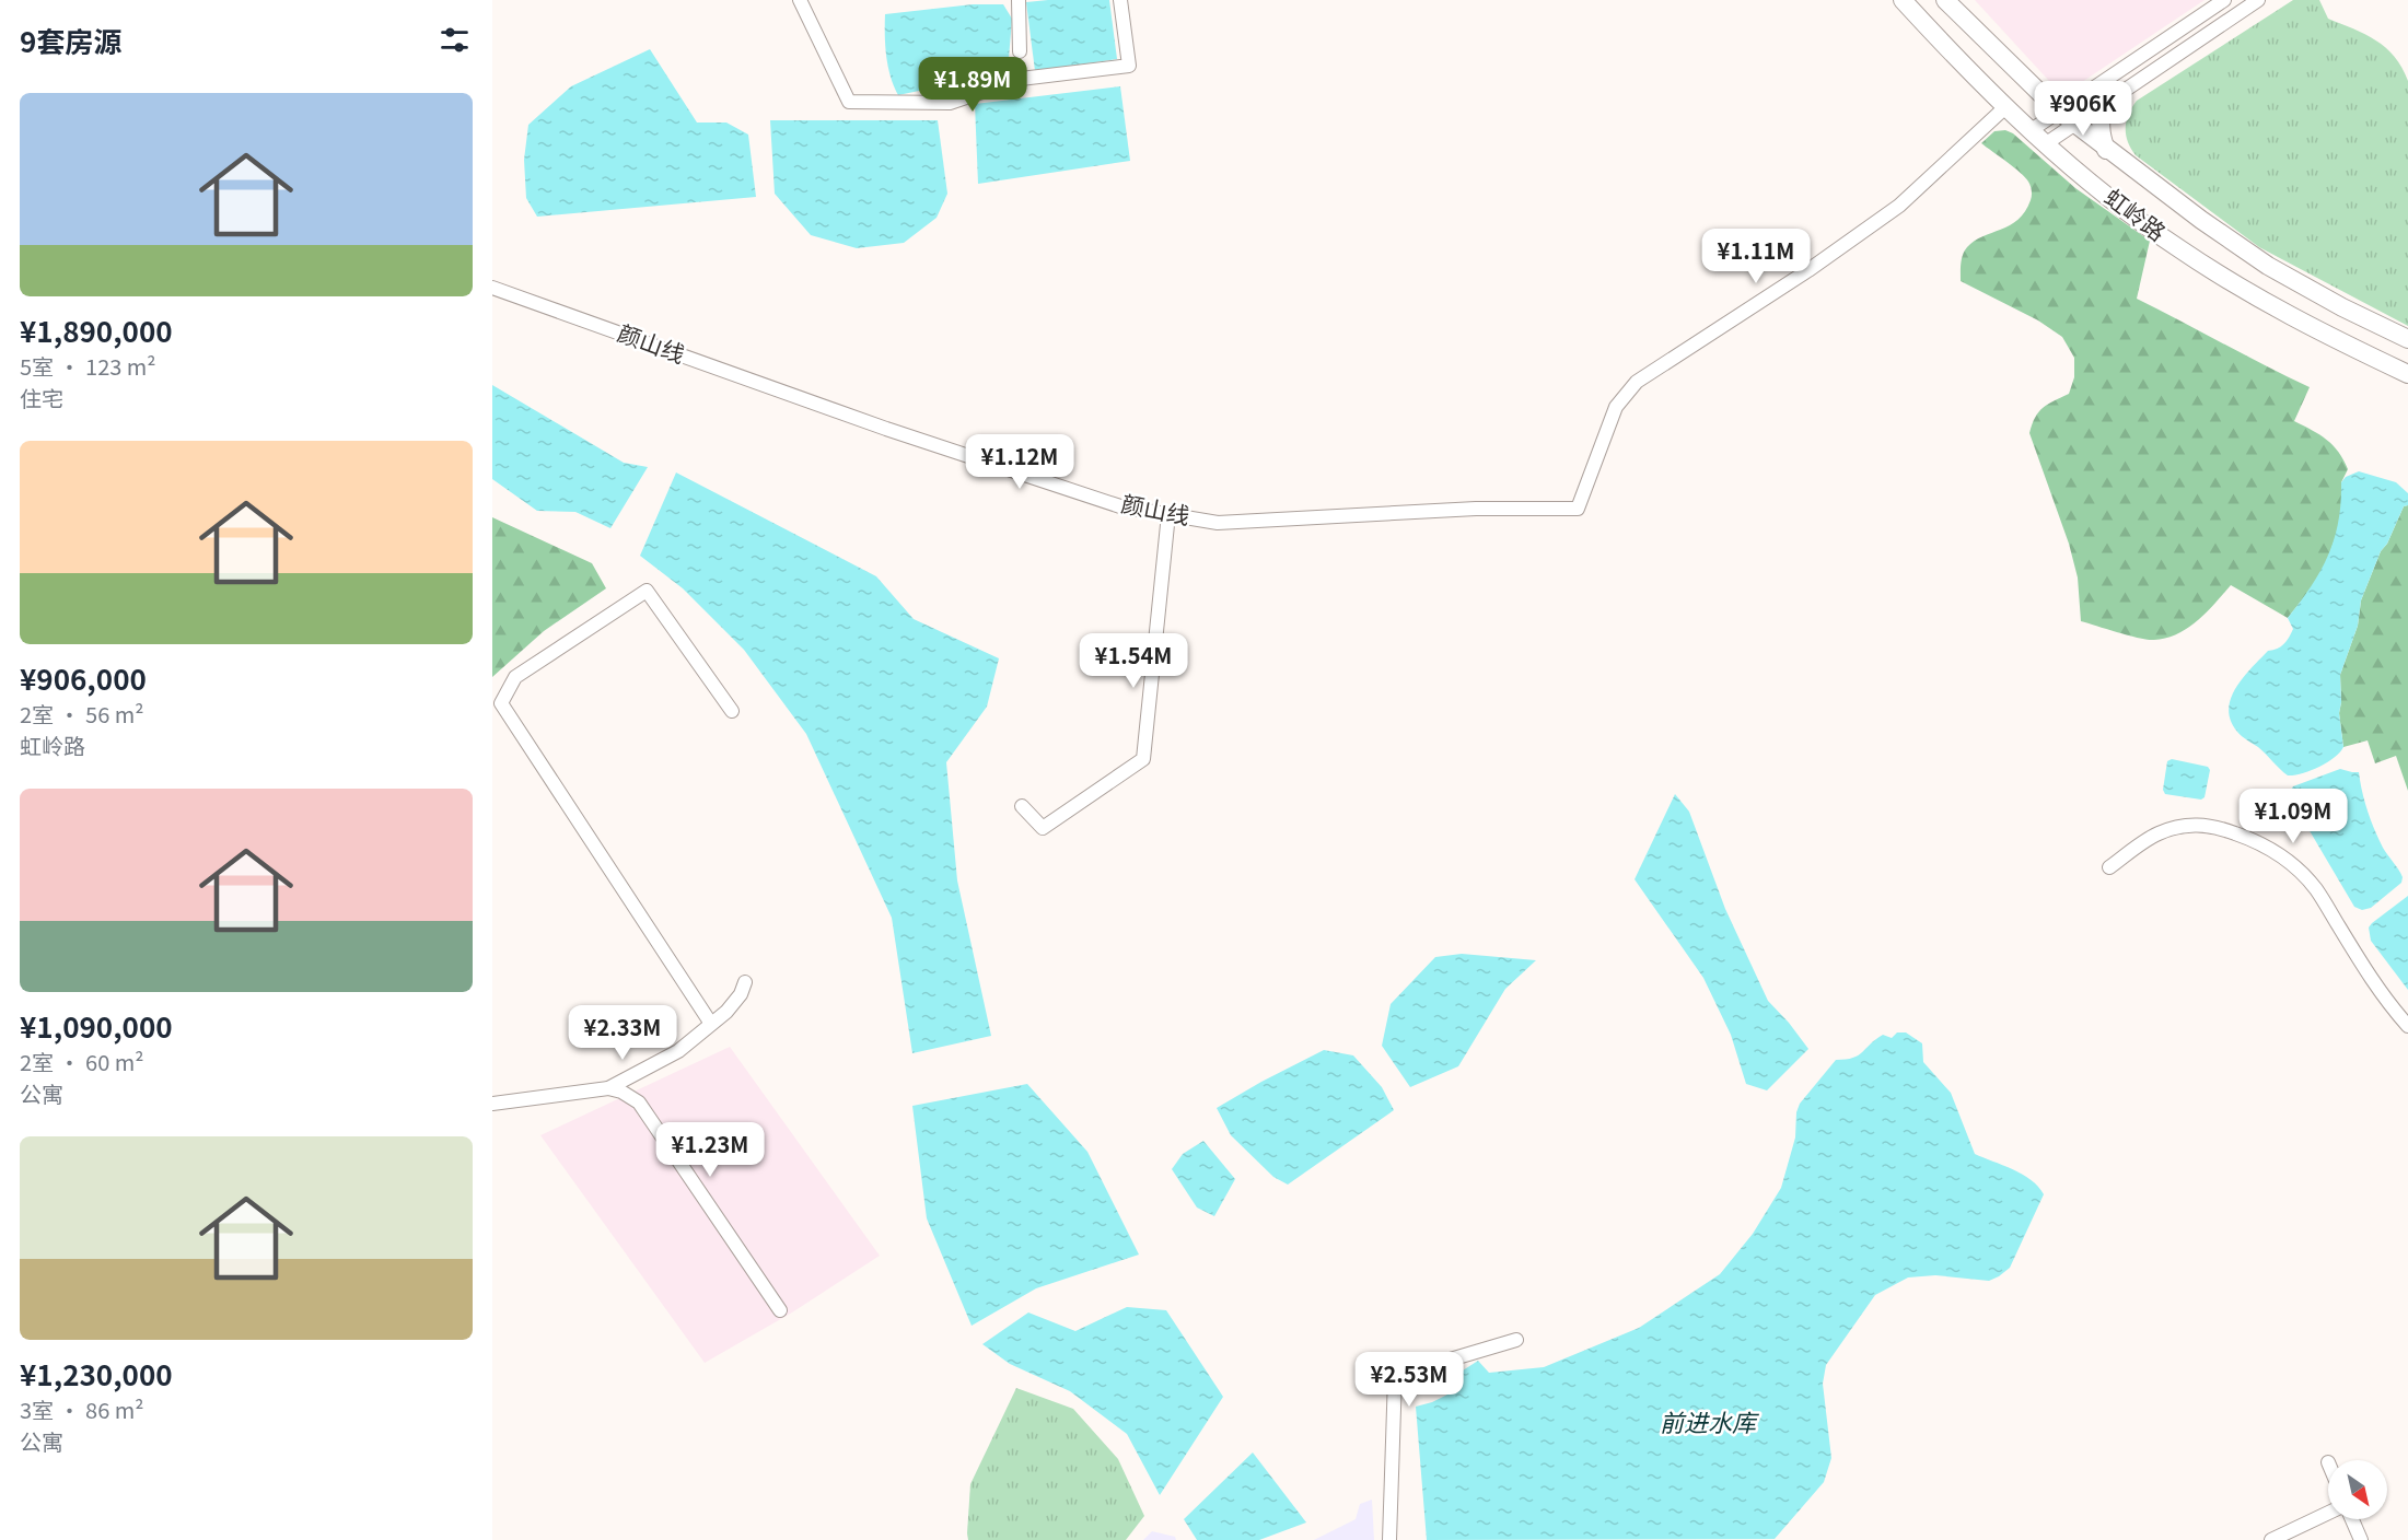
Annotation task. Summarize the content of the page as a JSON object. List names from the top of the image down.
{
  "streets": {
    "main road": ["虹岭路"],
    "street": ["颜山线"]
  },
  "crossings": [
    ["虹岭路", "颜山线"]
  ],
  "water": ["前进水库"],
  "north": "bottom right",
  "page": {
    "heading": "9套房源",
    "price": [
      "¥1.89M",
      "¥906K",
      "¥1.11M",
      "¥1.12M",
      "¥1.54M",
      "¥1.09M",
      "¥2.33M",
      "¥1.23M",
      "¥2.53M"
    ],
    "list": [
      {
        "name": "¥1,890,000",
        "note": "5室 · 123 m² · 住宅"
      },
      {
        "name": "¥906,000",
        "note": "2室 · 56 m² · 虹岭路"
      },
      {
        "name": "¥1,090,000",
        "note": "2室 · 60 m² · 公寓"
      },
      {
        "name": "¥1,230,000",
        "note": "3室 · 86 m² · 公寓"
      }
    ]
  }
}
